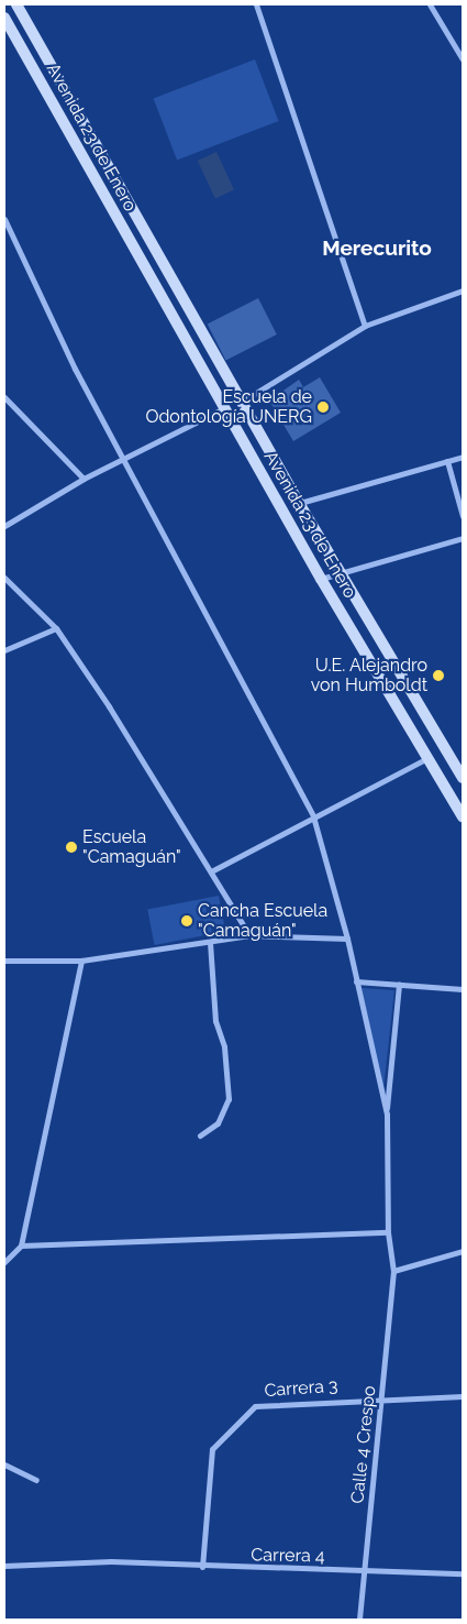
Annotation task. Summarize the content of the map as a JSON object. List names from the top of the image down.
{
  "streets": {
    "main road": ["Avenida 23 de Enero"],
    "street": ["Carrera 3", "Calle 4 Crespo", "Carrera 4"]
  },
  "crossings": [
    ["Carrera 3", "Calle 4 Crespo"],
    ["Carrera 3", "Carrera 4"],
    ["Calle 4 Crespo", "Carrera 4"]
  ],
  "districts": ["Merecurito"],
  "places": [
    "Escuela de Odontología UNERG",
    "U.E. Alejandro von Humboldt",
    "Escuela \"Camaguán\"",
    "Cancha Escuela \"Camaguán\""
  ]
}
